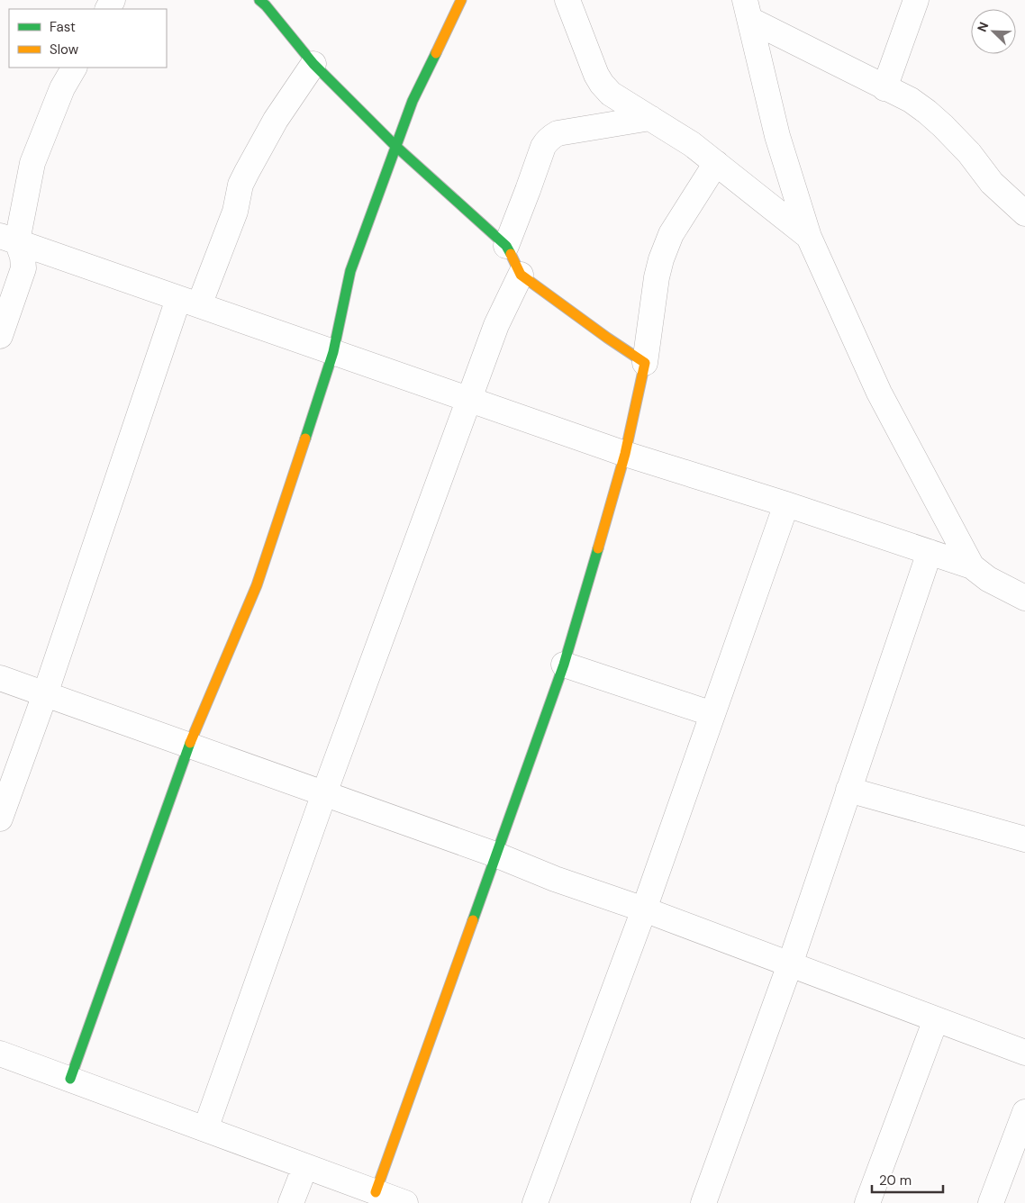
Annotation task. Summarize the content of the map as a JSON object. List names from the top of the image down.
{
  "legend": ["Fast", "Slow"],
  "scale_bar": "20 m",
  "north": "top left"
}
